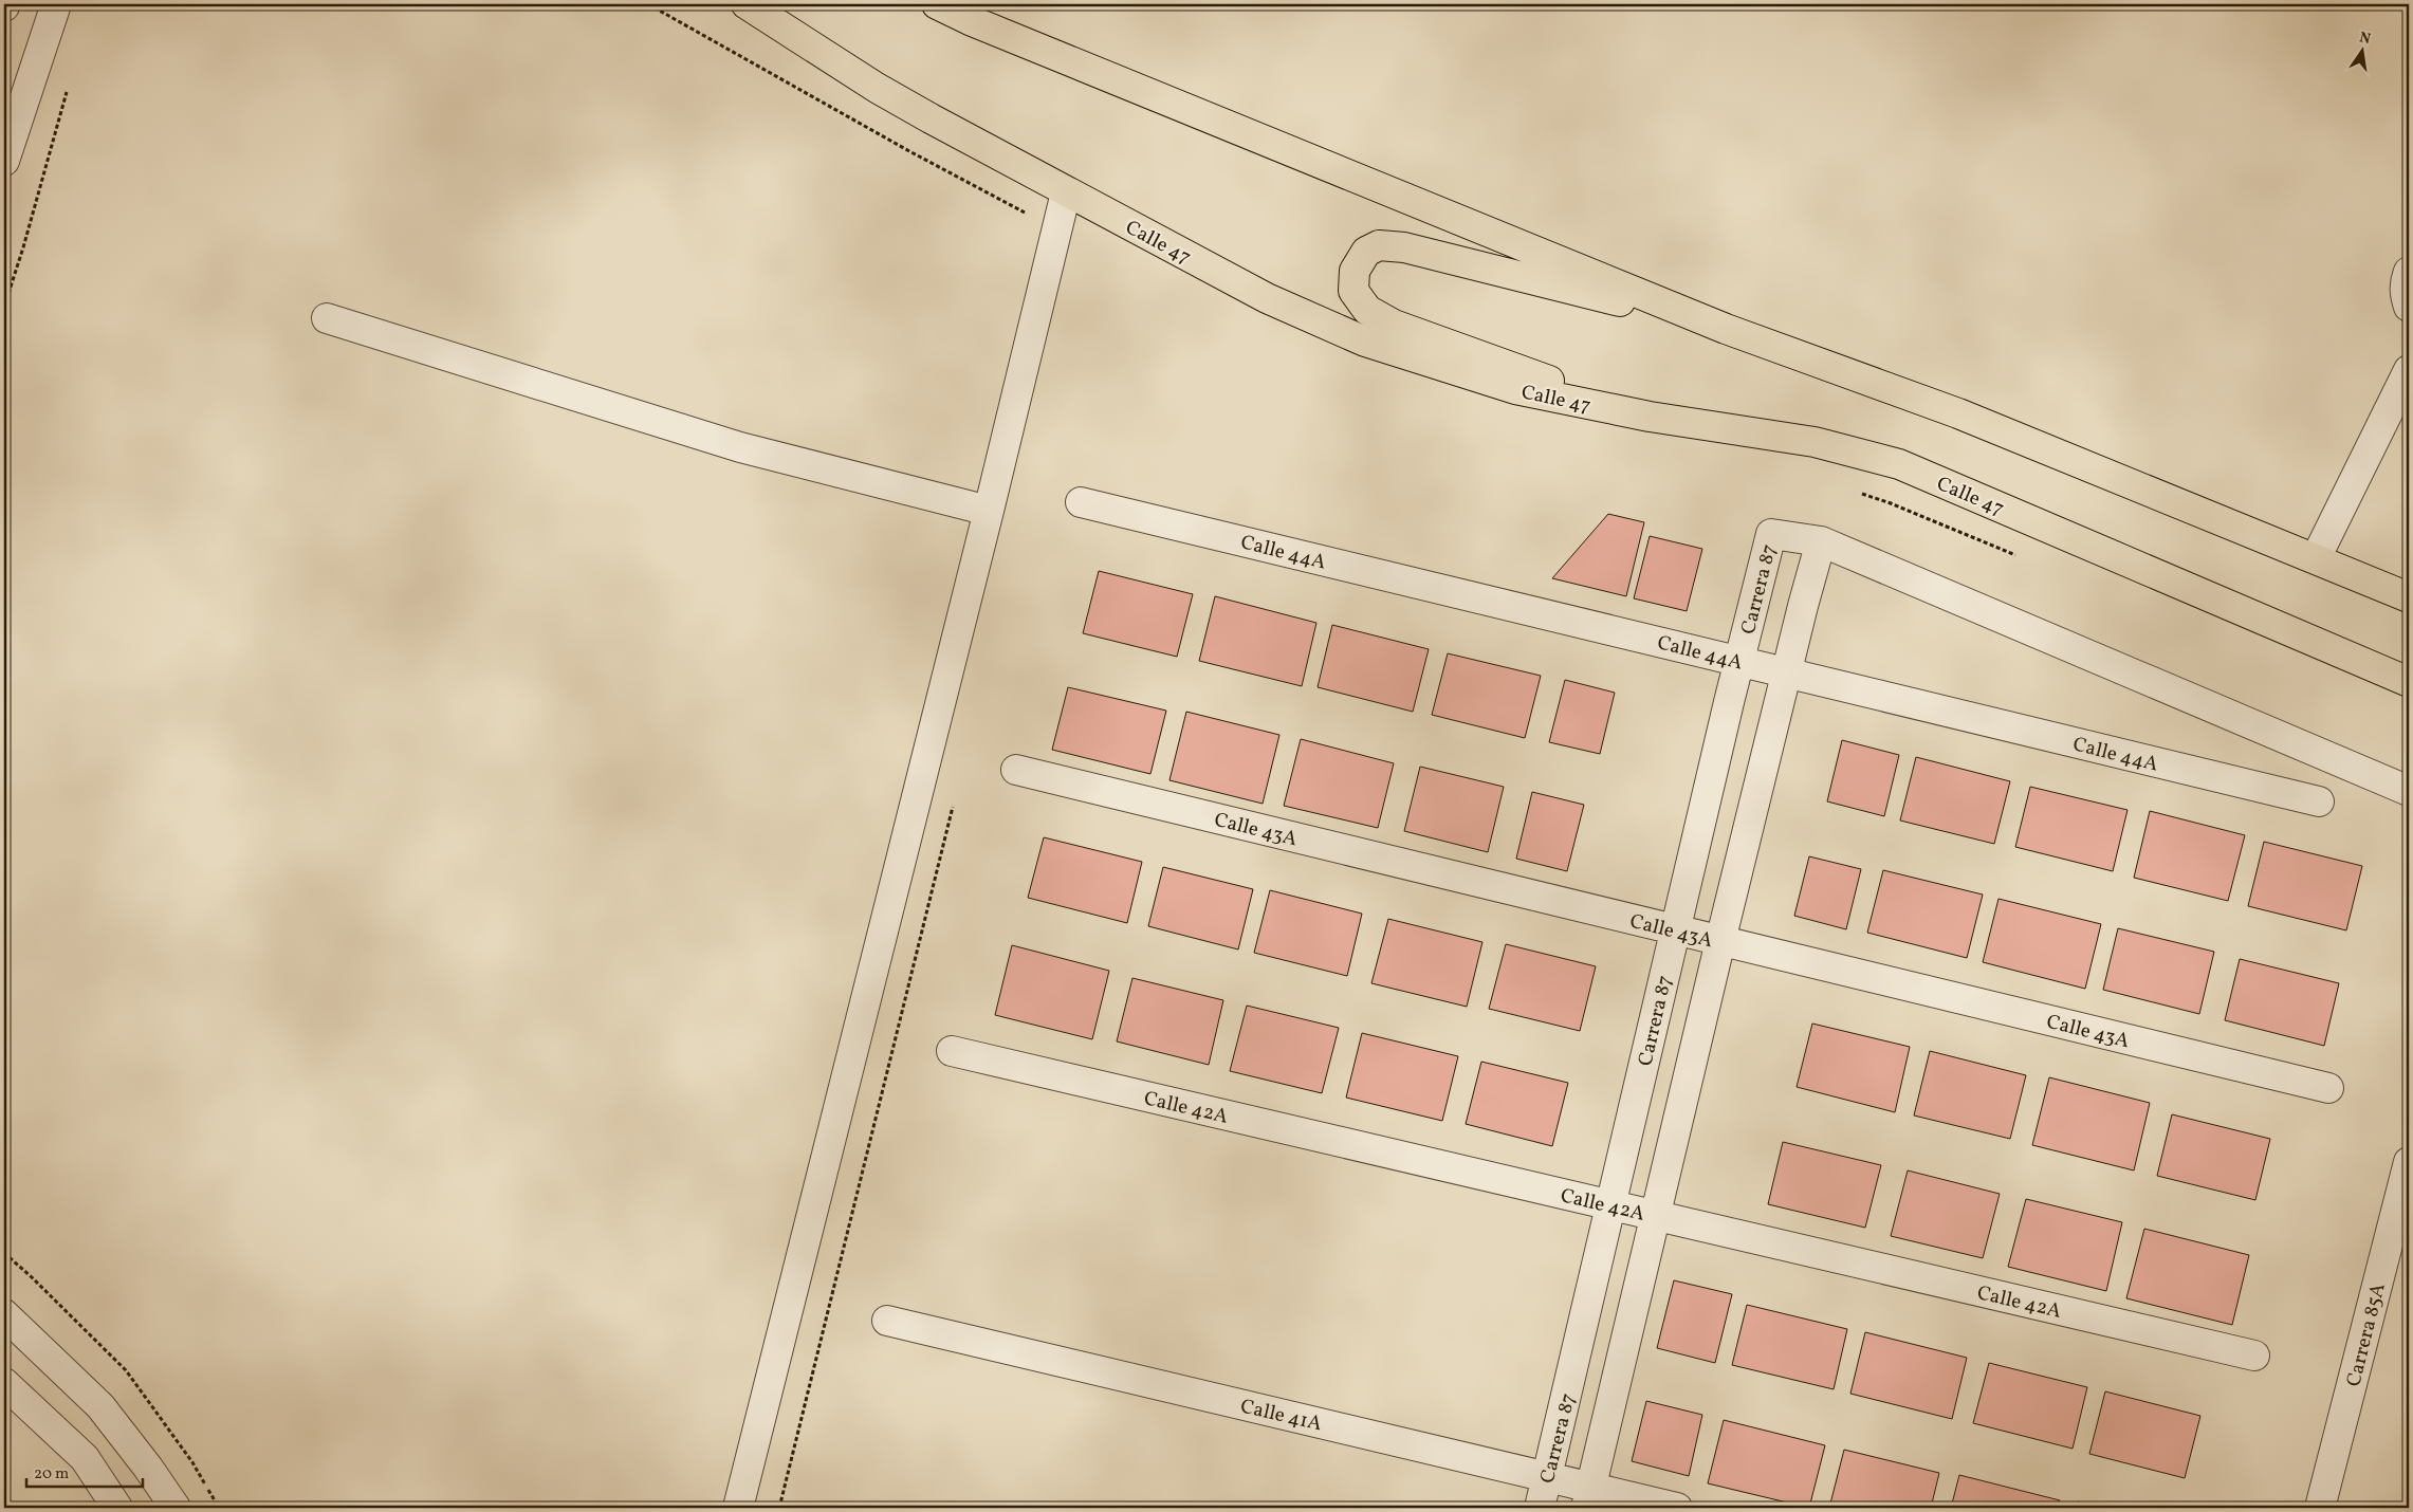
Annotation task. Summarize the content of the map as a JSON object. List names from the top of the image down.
{
  "streets": {
    "main road": ["Calle 47"],
    "street": [
      "Calle 44A",
      "Carrera 87",
      "Calle 43A",
      "Calle 42A",
      "Carrera 85A",
      "Calle 41A"
    ]
  },
  "crossings": [
    ["Calle 44A", "Carrera 87"],
    ["Carrera 87", "Calle 43A"],
    ["Carrera 87", "Calle 42A"],
    ["Carrera 87", "Calle 41A"]
  ],
  "scale_bar": "20 m",
  "north": "top"
}
